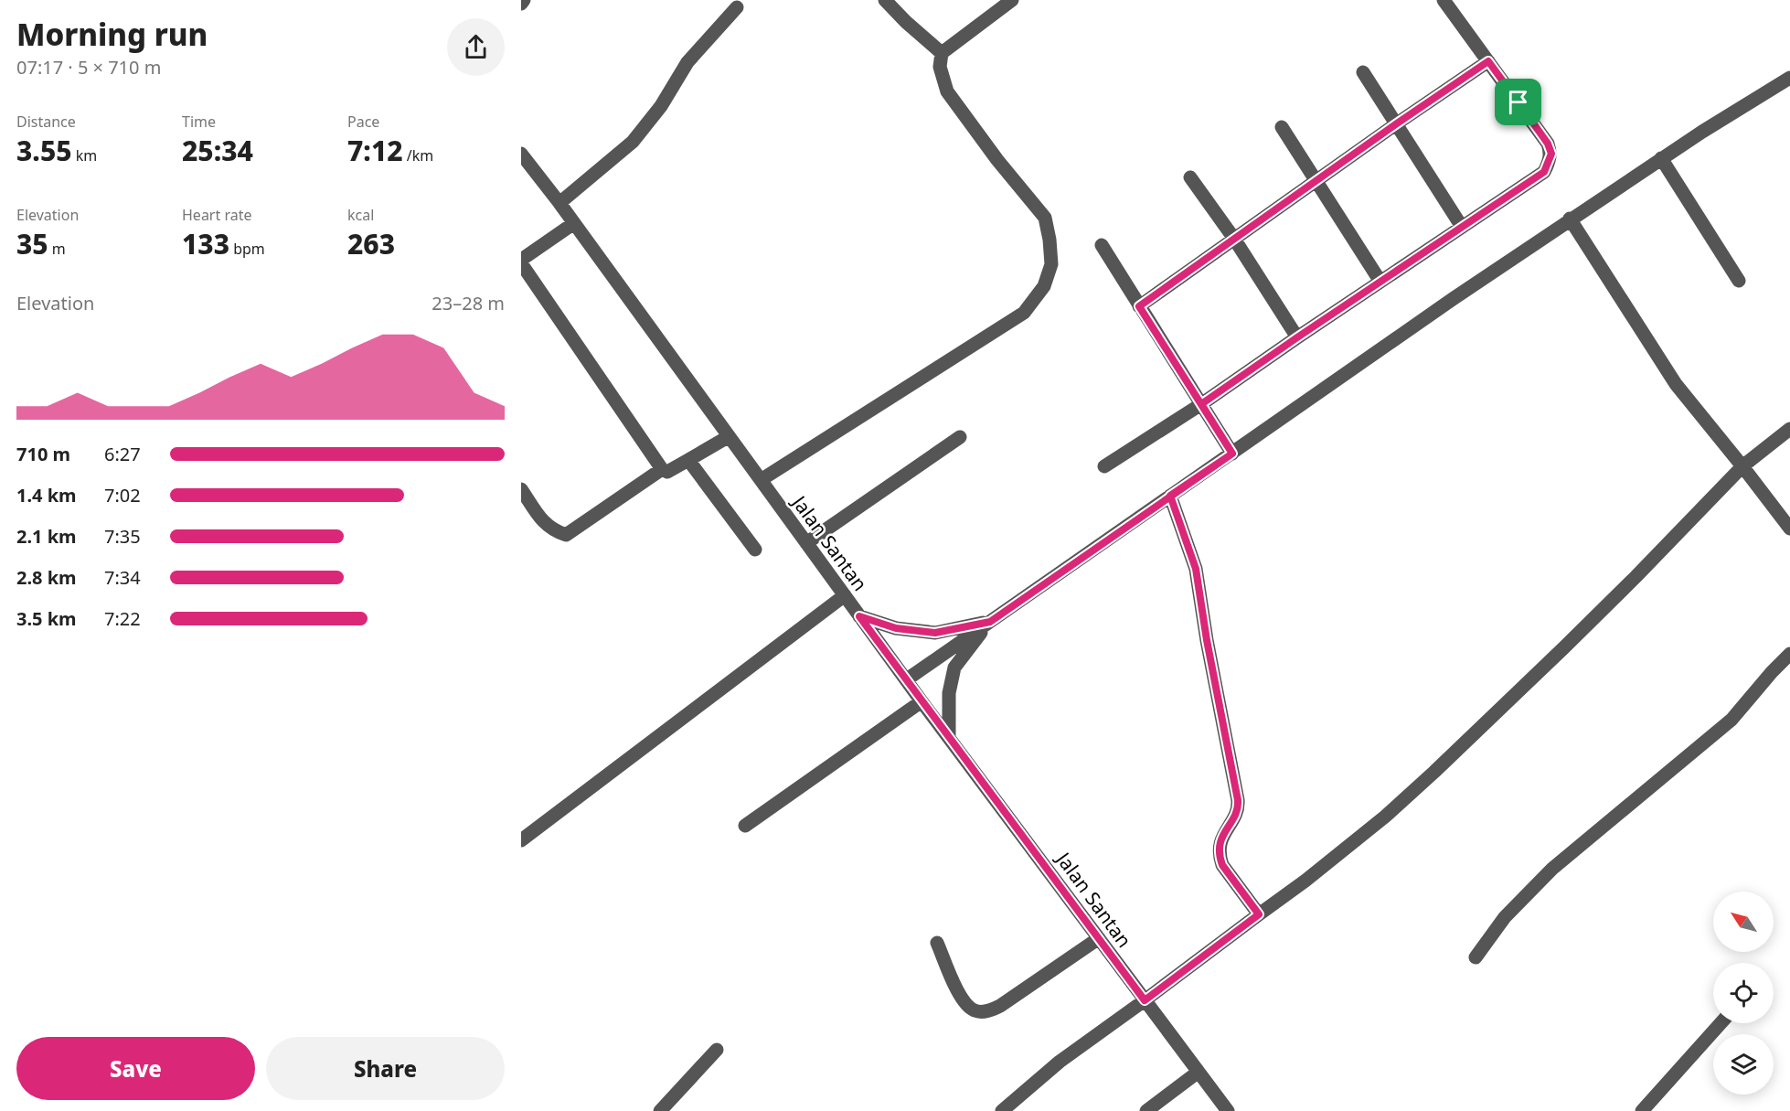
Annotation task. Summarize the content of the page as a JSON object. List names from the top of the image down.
{
  "streets": {
    "street": ["Jalan Santan"]
  },
  "north": "top left",
  "page": {
    "heading": ["Morning run", "07:17 · 5 × 710 m"],
    "stats": [
      ["Distance", "3.55 km"],
      ["Time", "25:34"],
      ["Pace", "7:12 /km"],
      ["Elevation", "35 m"],
      ["Heart rate", "133 bpm"],
      ["kcal", "263"]
    ],
    "chart": ["Elevation", "23–28 m"],
    "list": [
      {
        "name": "710 m",
        "note": "6:27"
      },
      {
        "name": "1.4 km",
        "note": "7:02"
      },
      {
        "name": "2.1 km",
        "note": "7:35"
      },
      {
        "name": "2.8 km",
        "note": "7:34"
      },
      {
        "name": "3.5 km",
        "note": "7:22"
      }
    ],
    "buttons": ["Save", "Share"]
  }
}
